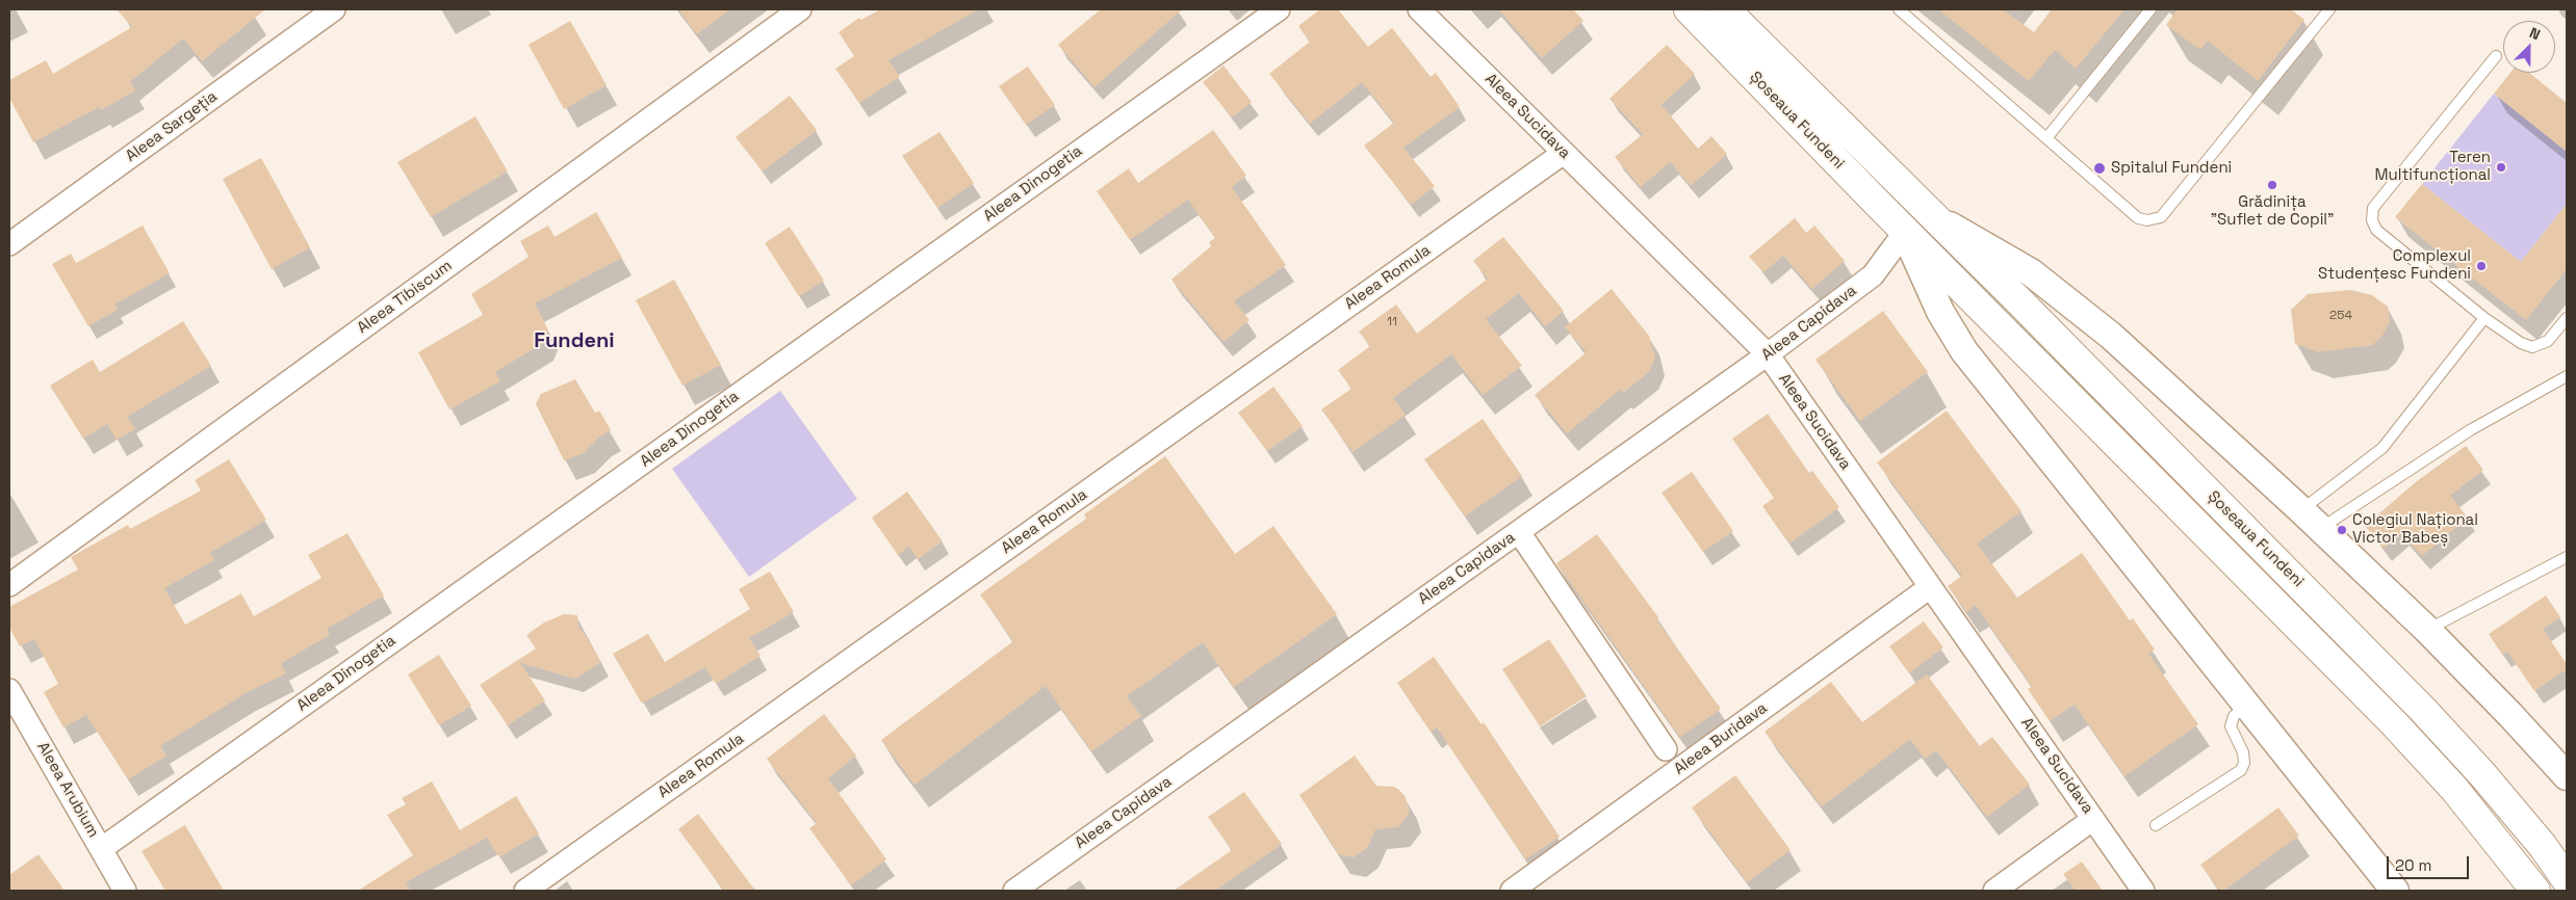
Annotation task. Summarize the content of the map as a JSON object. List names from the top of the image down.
{
  "streets": {
    "main road": ["Șoseaua Fundeni"],
    "street": [
      "Aleea Sucidava",
      "Aleea Sargeția",
      "Aleea Dinogetia",
      "Aleea Romula",
      "Aleea Tibiscum",
      "Aleea Capidava",
      "Aleea Buridava",
      "Aleea Arubium"
    ]
  },
  "crossings": [
    ["Aleea Sucidava", "Aleea Romula"],
    ["Aleea Sucidava", "Aleea Capidava"],
    ["Aleea Sucidava", "Aleea Buridava"],
    ["Șoseaua Fundeni", "Aleea Capidava"],
    ["Aleea Dinogetia", "Aleea Arubium"]
  ],
  "districts": ["Fundeni"],
  "places": [
    "Teren Multifuncțional",
    "Spitalul Fundeni",
    "Grădinița \"Suflet de Copil\"",
    "Complexul Studențesc Fundeni",
    "Colegiul Național Victor Babeș"
  ],
  "house_numbers": ["254", "11"],
  "scale_bar": "20 m",
  "north": "top right"
}
